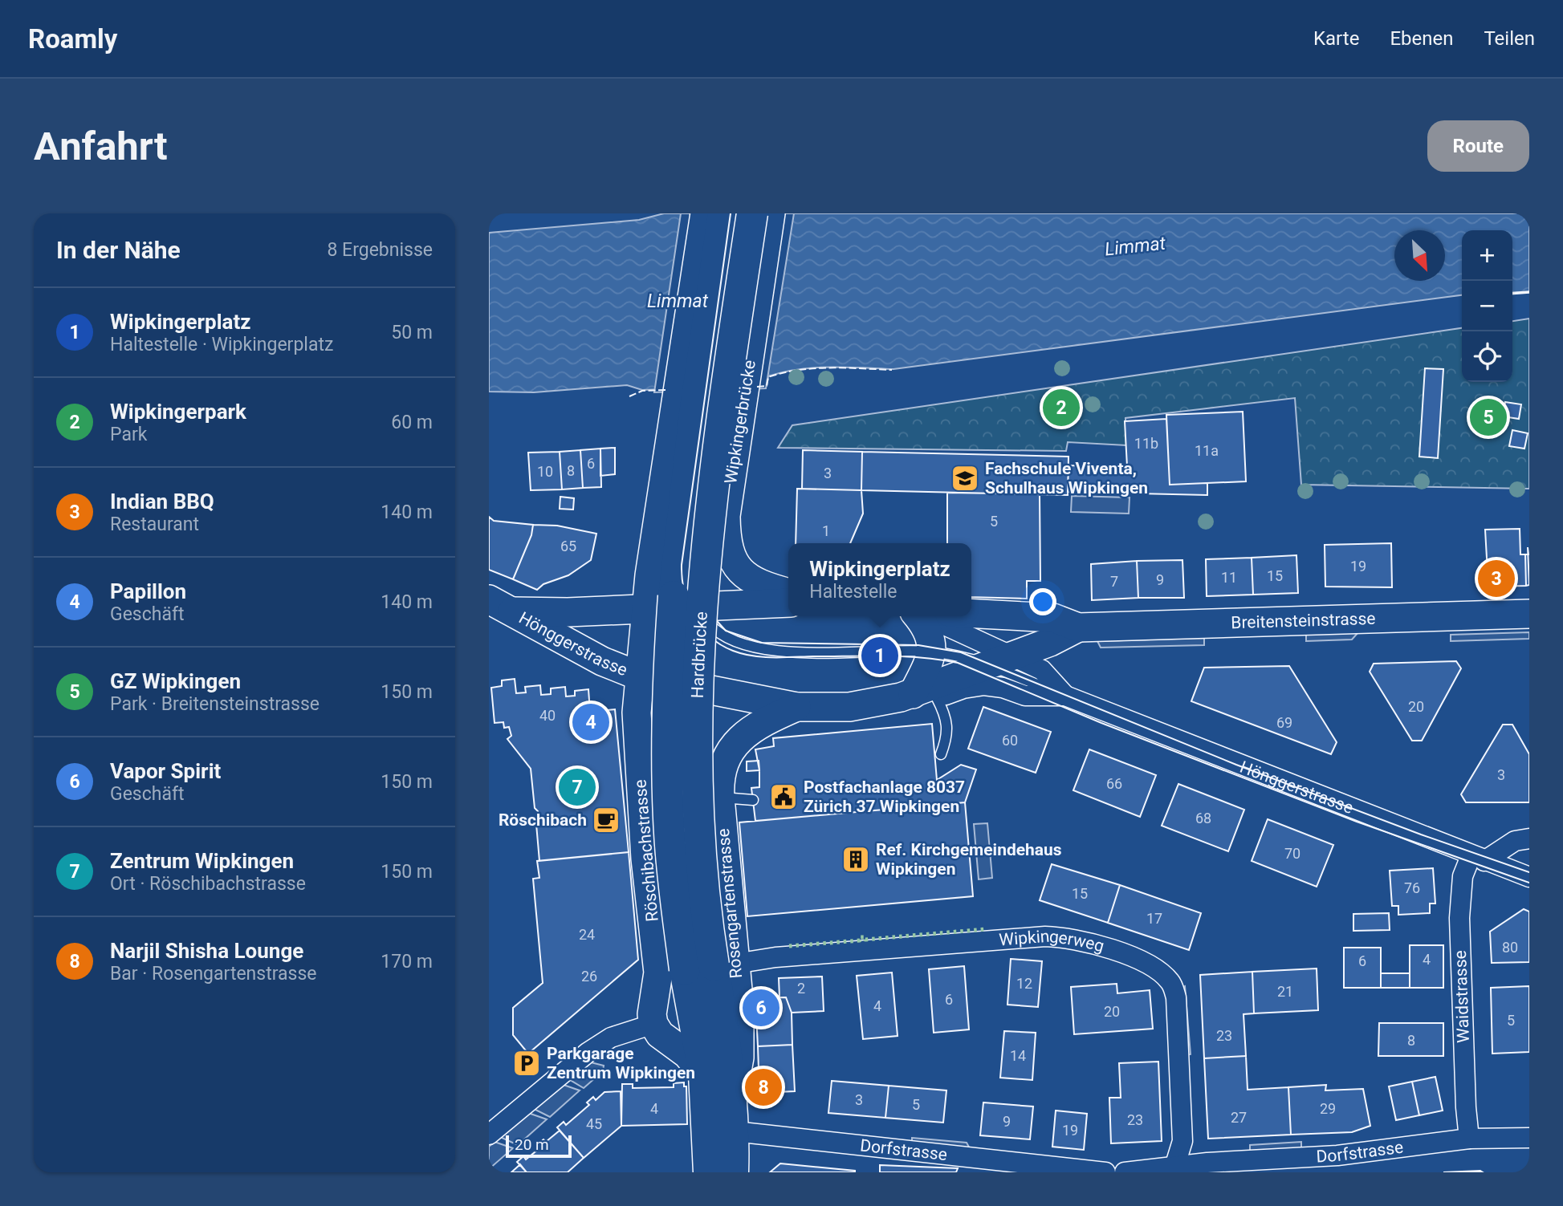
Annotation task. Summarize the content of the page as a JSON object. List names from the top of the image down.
{
  "streets": {
    "main road": ["Hardbrücke"],
    "street": [
      "Wipkingerbrücke",
      "Breitensteinstrasse",
      "Hönggerstrasse",
      "Röschibachstrasse",
      "Rosengartenstrasse",
      "Wipkingerweg",
      "Waidstrasse",
      "Dorfstrasse"
    ]
  },
  "crossings": [
    ["Hönggerstrasse", "Röschibachstrasse"],
    ["Hönggerstrasse", "Rosengartenstrasse"],
    ["Hönggerstrasse", "Waidstrasse"],
    ["Hardbrücke", "Rosengartenstrasse"],
    ["Hardbrücke", "Wipkingerweg"],
    ["Hardbrücke", "Dorfstrasse"],
    ["Rosengartenstrasse", "Wipkingerweg"],
    ["Wipkingerweg", "Dorfstrasse"],
    ["Waidstrasse", "Dorfstrasse"]
  ],
  "water": ["Limmat"],
  "places": {
    "school or university": ["Fachschule Viventa, Schulhaus Wipkingen"],
    "public building": ["Postfachanlage 8037 Zürich 37 Wipkingen"],
    "cafe": ["Röschibach"],
    "building": ["Ref. Kirchgemeindehaus Wipkingen"],
    "parking": ["Parkgarage Zentrum Wipkingen"]
  },
  "house_numbers": [
    "11b",
    "11a",
    "6",
    "8",
    "10",
    "3",
    "5",
    "1",
    "65",
    "19",
    "15",
    "11",
    "9",
    "7",
    "20",
    "40",
    "69",
    "60",
    "3",
    "66",
    "68",
    "70",
    "76",
    "15",
    "17",
    "24",
    "80",
    "4",
    "6",
    "26",
    "12",
    "2",
    "21",
    "6",
    "4",
    "20",
    "5",
    "23",
    "8",
    "14",
    "3",
    "5",
    "4",
    "29",
    "27",
    "23",
    "9",
    "45",
    "19"
  ],
  "scale_bar": "20 m",
  "north": "bottom right",
  "page": {
    "header": "Roamly",
    "nav": ["Karte", "Ebenen", "Teilen"],
    "buttons": "Route",
    "title": "Anfahrt",
    "heading": ["In der Nähe", "8 Ergebnisse"],
    "map_buttons": ["+", "−"],
    "list": [
      {
        "mark": "1",
        "name": "Wipkingerplatz",
        "note": "Haltestelle · Wipkingerplatz",
        "value": "50 m"
      },
      {
        "mark": "2",
        "name": "Wipkingerpark",
        "note": "Park",
        "value": "60 m"
      },
      {
        "mark": "3",
        "name": "Indian BBQ",
        "note": "Restaurant",
        "value": "140 m"
      },
      {
        "mark": "4",
        "name": "Papillon",
        "note": "Geschäft",
        "value": "140 m"
      },
      {
        "mark": "5",
        "name": "GZ Wipkingen",
        "note": "Park · Breitensteinstrasse",
        "value": "150 m"
      },
      {
        "mark": "6",
        "name": "Vapor Spirit",
        "note": "Geschäft",
        "value": "150 m"
      },
      {
        "mark": "7",
        "name": "Zentrum Wipkingen",
        "note": "Ort · Röschibachstrasse",
        "value": "150 m"
      },
      {
        "mark": "8",
        "name": "Narjil Shisha Lounge",
        "note": "Bar · Rosengartenstrasse",
        "value": "170 m"
      }
    ],
    "pins": [
      "2",
      "5",
      "3",
      "1",
      "4",
      "7",
      "6",
      "8"
    ],
    "popup": ["Wipkingerplatz", "Haltestelle"],
    "scale": "20 m"
  }
}
